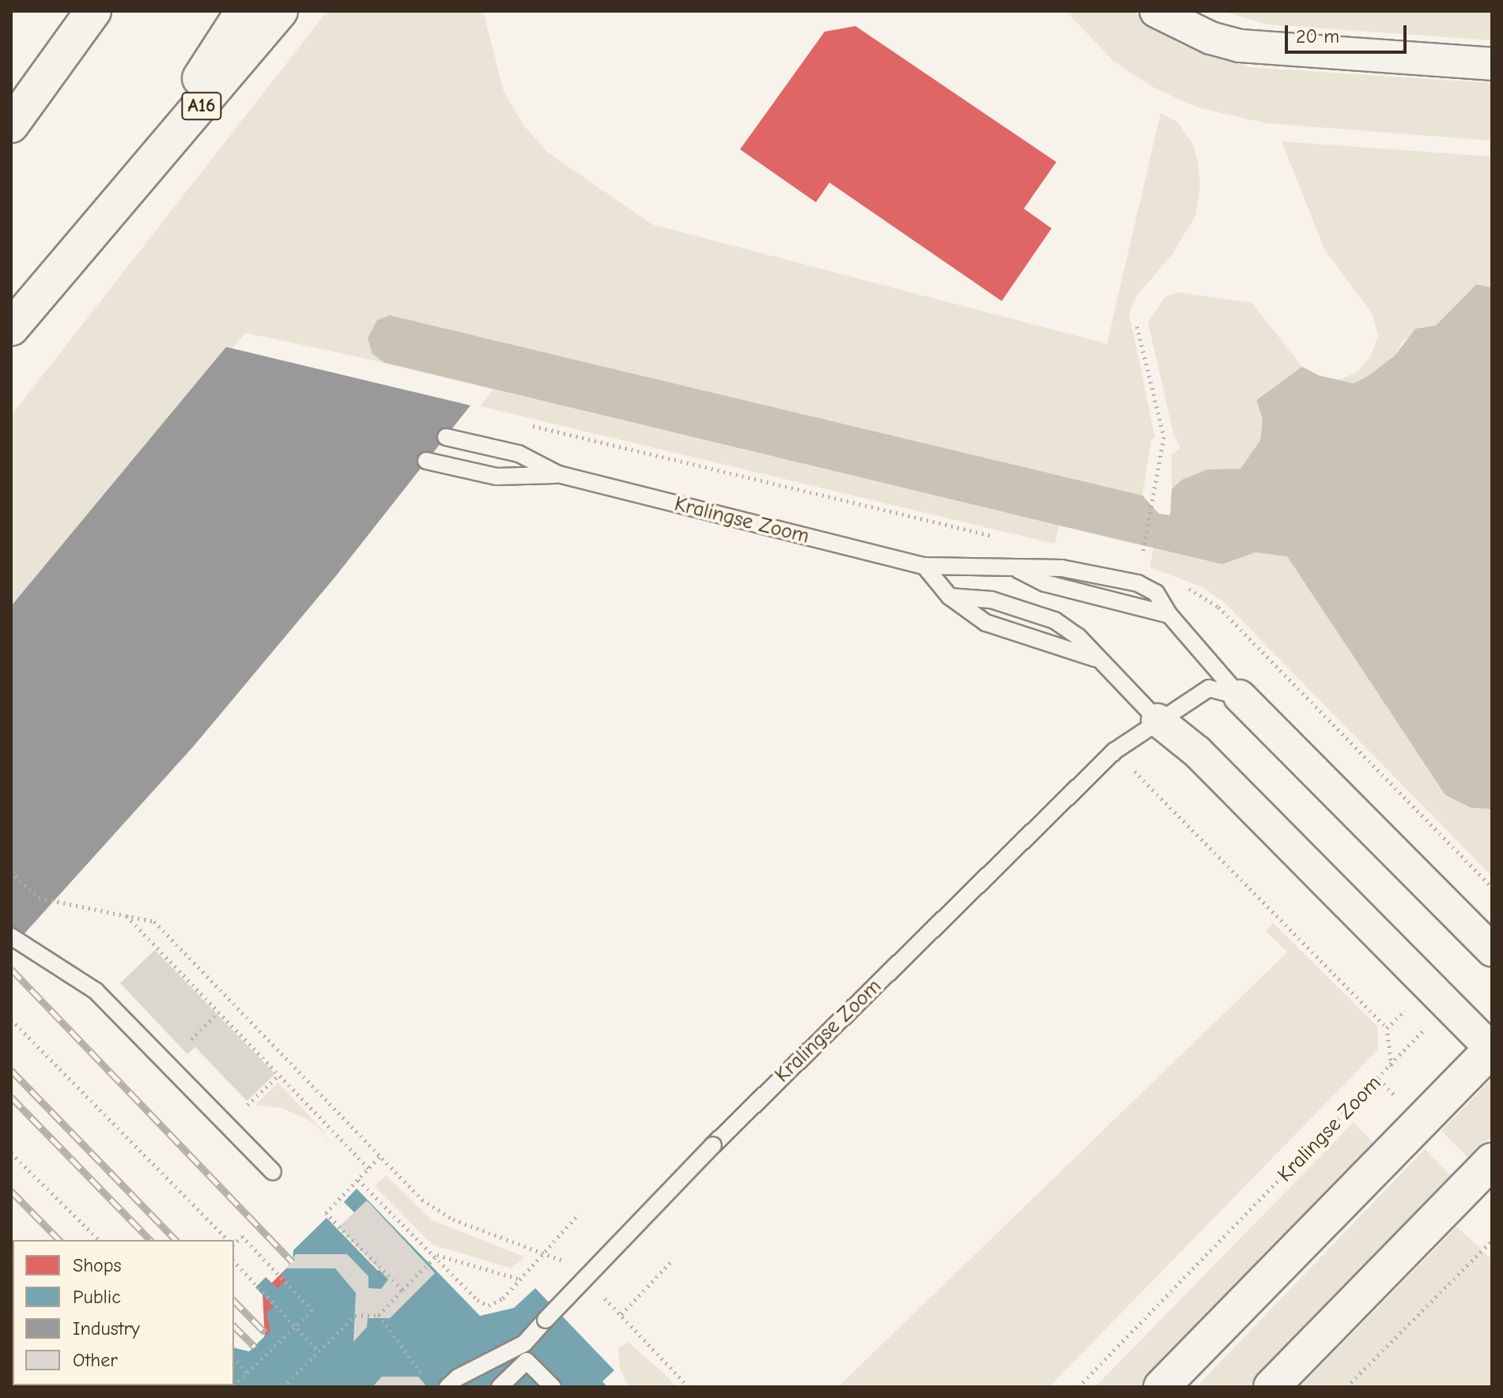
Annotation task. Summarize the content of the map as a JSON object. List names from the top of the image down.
{
  "streets": {
    "main road": ["A16"],
    "street": ["Kralingse Zoom"]
  },
  "legend": [
    "Shops",
    "Public",
    "Industry",
    "Other"
  ],
  "scale_bar": "20 m"
}
